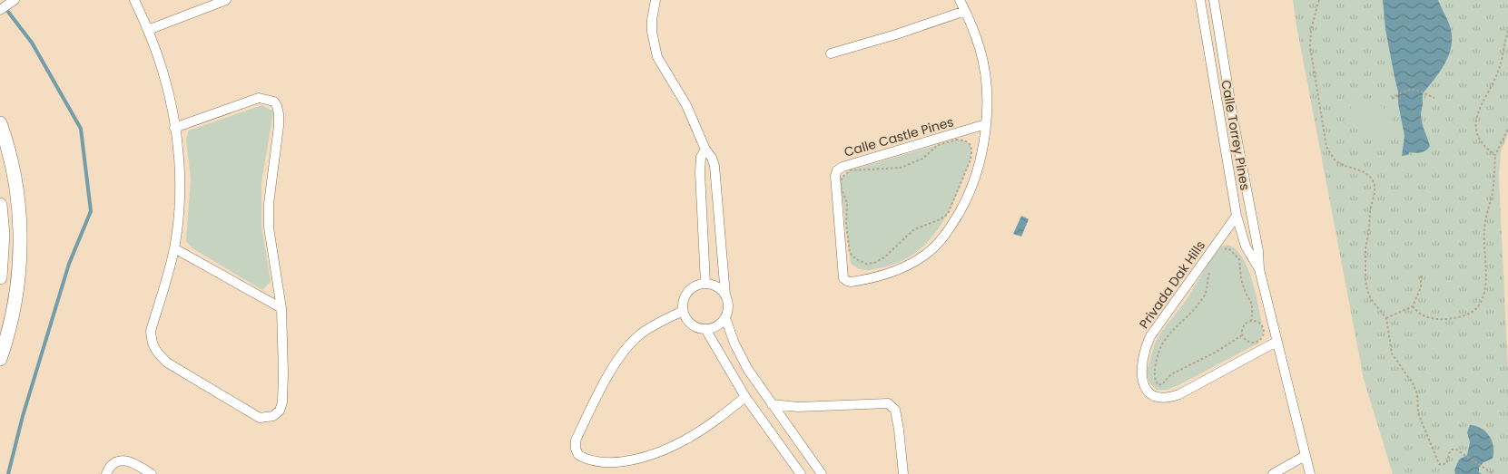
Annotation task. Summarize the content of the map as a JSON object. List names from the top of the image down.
{
  "streets": {
    "street": ["Calle Torrey Pines", "Calle Castle Pines", "Privada Dak Hills"]
  },
  "crossings": [
    ["Calle Torrey Pines", "Privada Dak Hills"]
  ]
}
